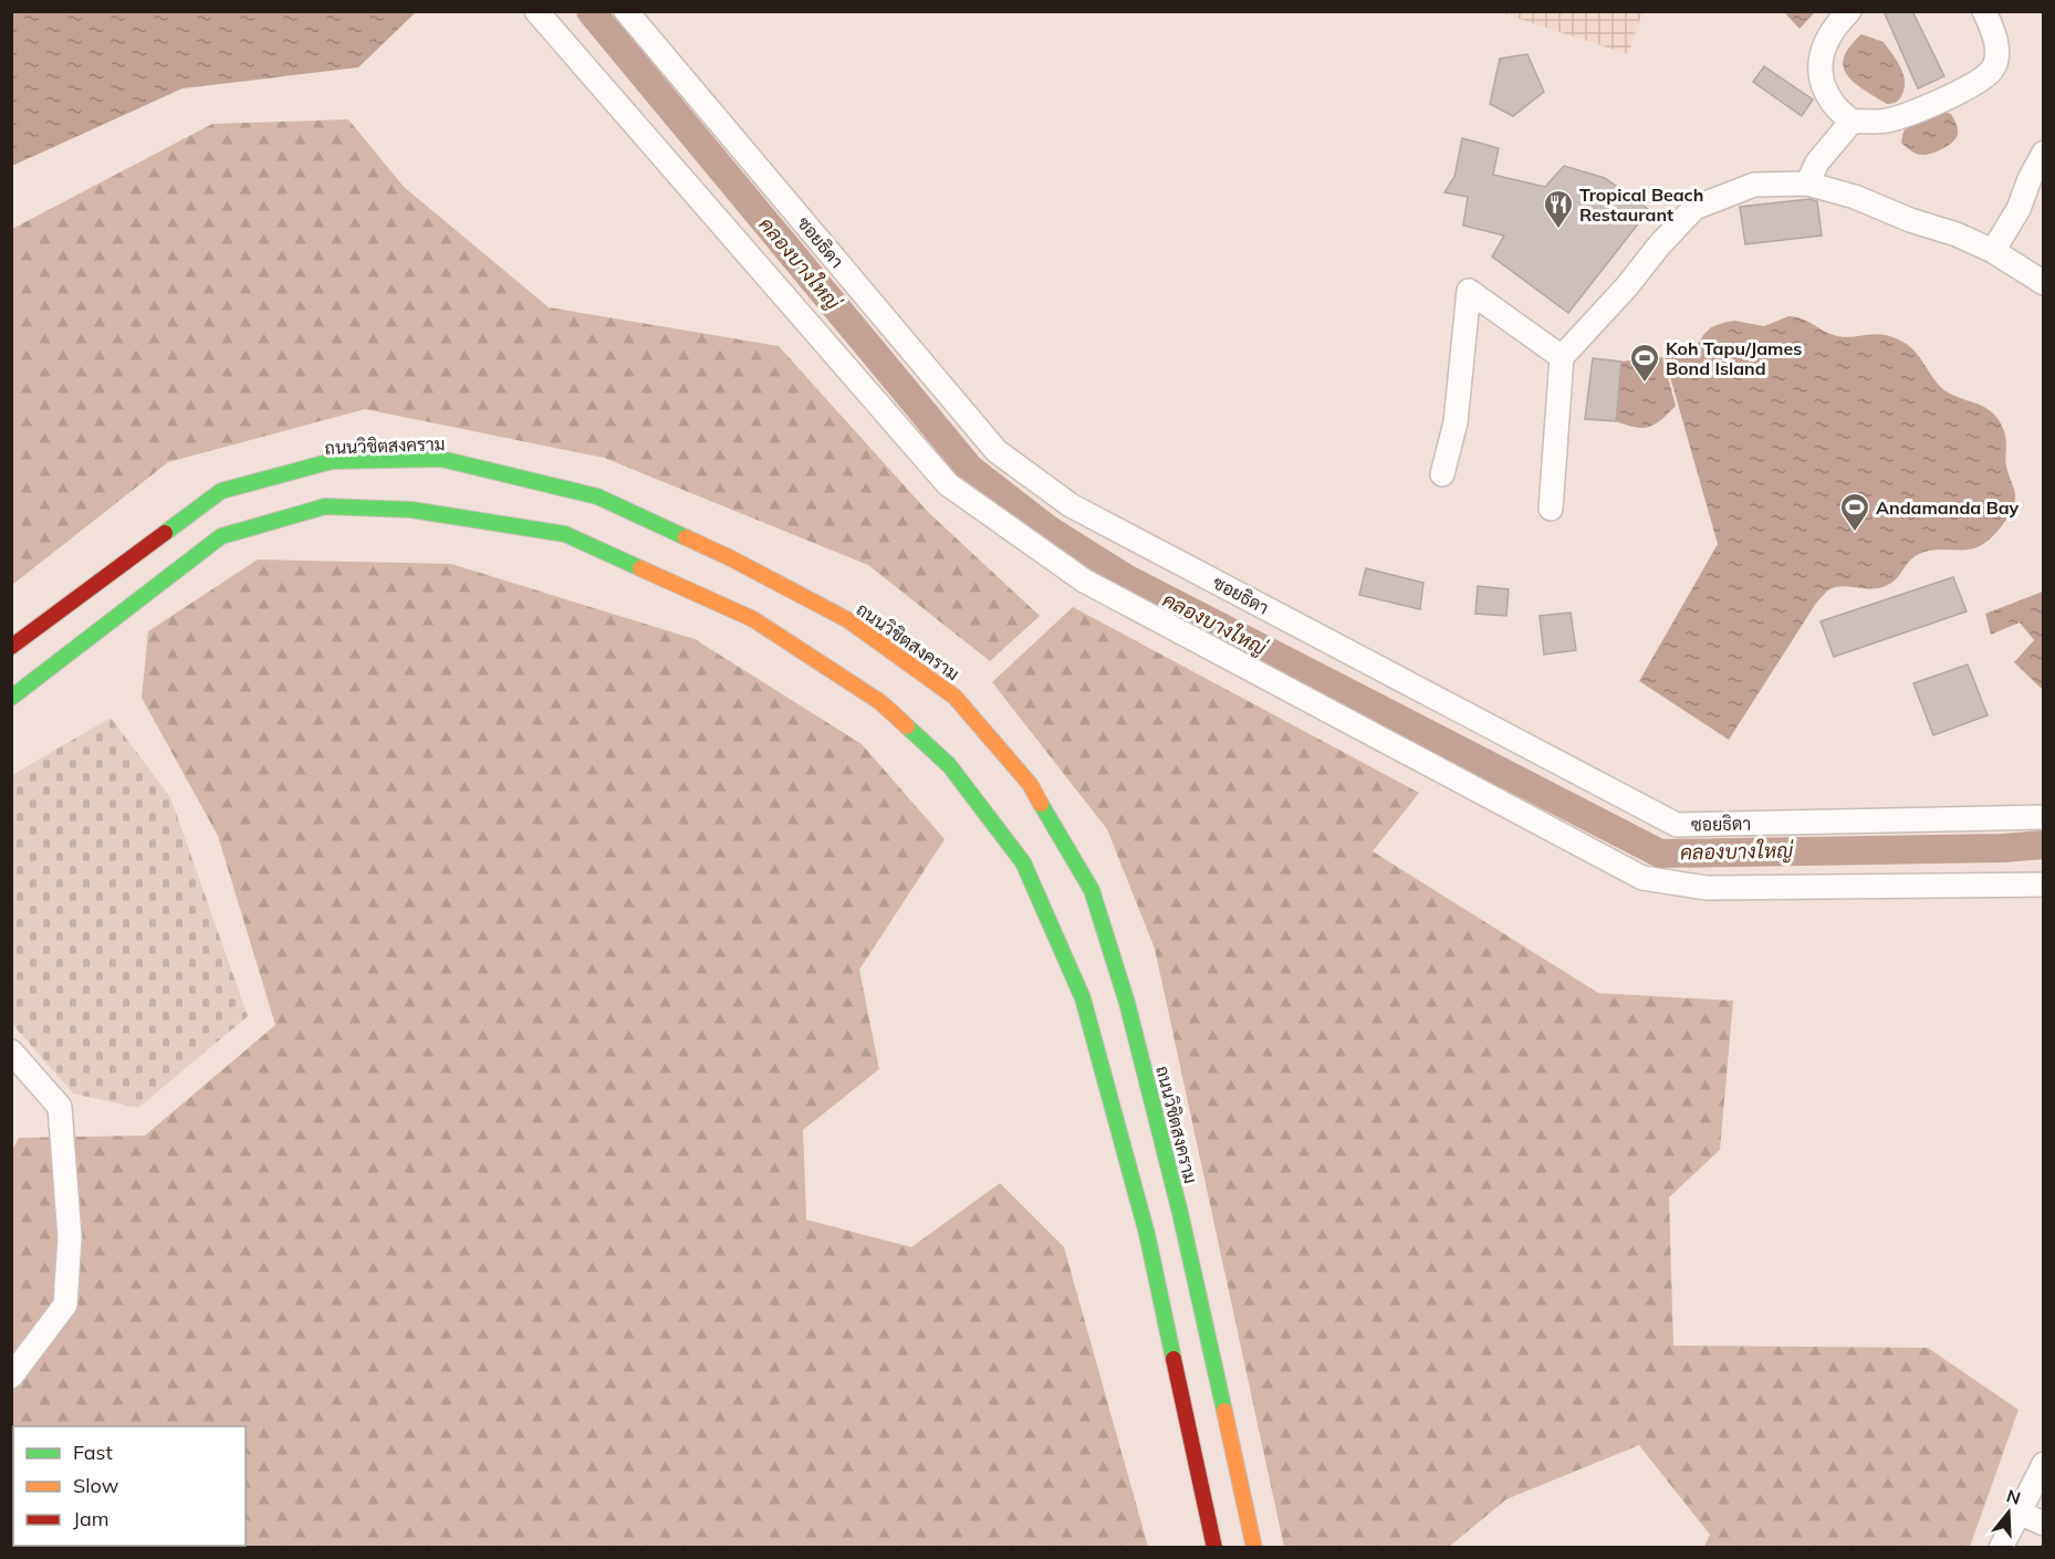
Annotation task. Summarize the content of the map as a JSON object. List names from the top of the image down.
{
  "streets": {
    "main road": ["ถนนวิชิตสงคราม"],
    "street": ["ซอยธิดา"]
  },
  "water": ["คลองบางใหญ่"],
  "places": {
    "restaurant": ["Tropical Beach Restaurant"],
    "sports": ["Koh Tapu/James Bond Island", "Andamanda Bay"]
  },
  "legend": ["Fast", "Slow", "Jam"],
  "north": "top"
}
